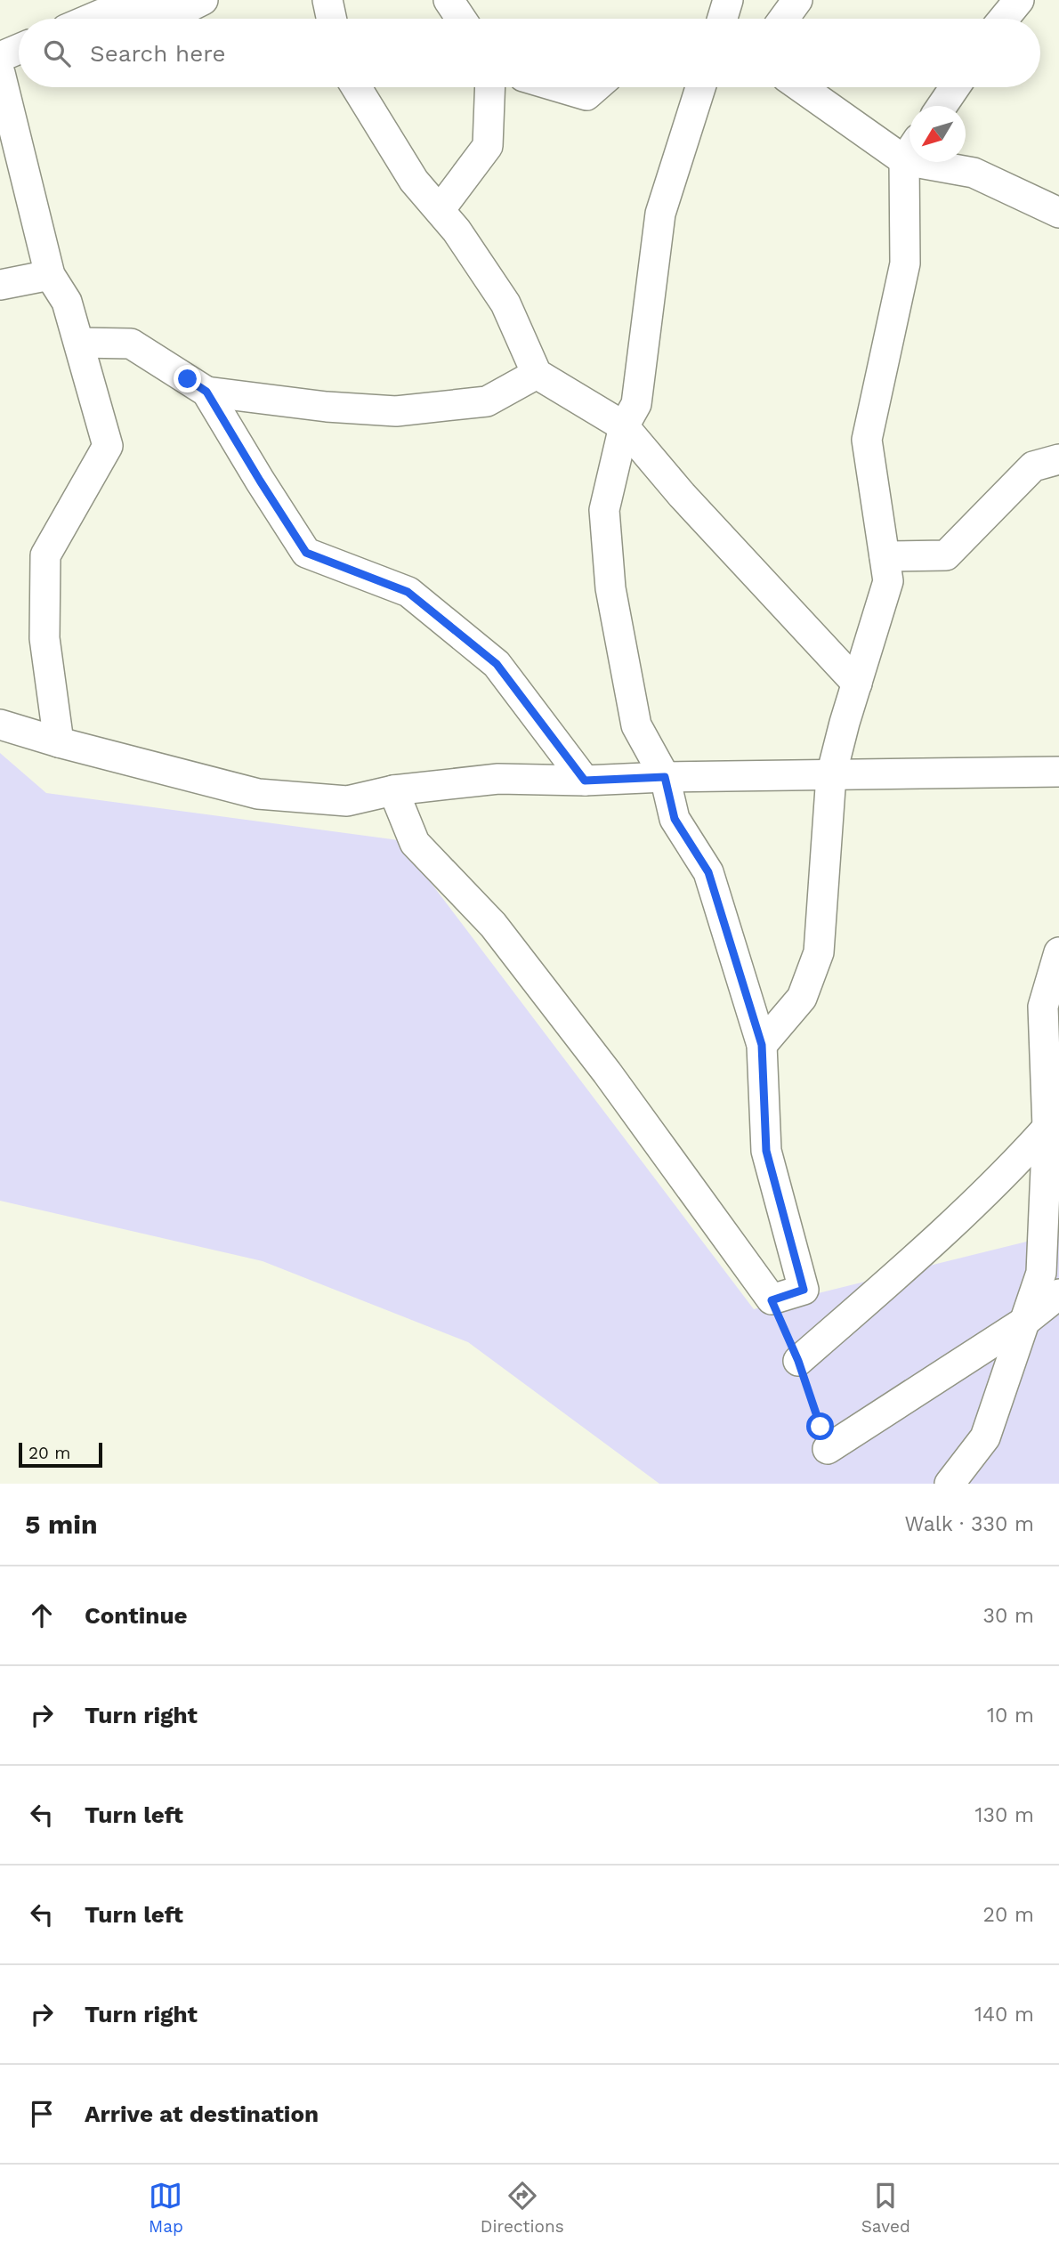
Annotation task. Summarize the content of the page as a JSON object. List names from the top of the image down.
{
  "scale_bar": "20 m",
  "north": "bottom left",
  "page": {
    "search": "Search here",
    "scale": "20 m",
    "heading": ["5 min", "Walk · 330 m"],
    "list": [
      ["Continue", "30 m"],
      ["Turn right", "10 m"],
      ["Turn left", "130 m"],
      ["Turn left", "20 m"],
      ["Turn right", "140 m"],
      "Arrive at destination"
    ],
    "nav": ["Map", "Directions", "Saved"]
  }
}
